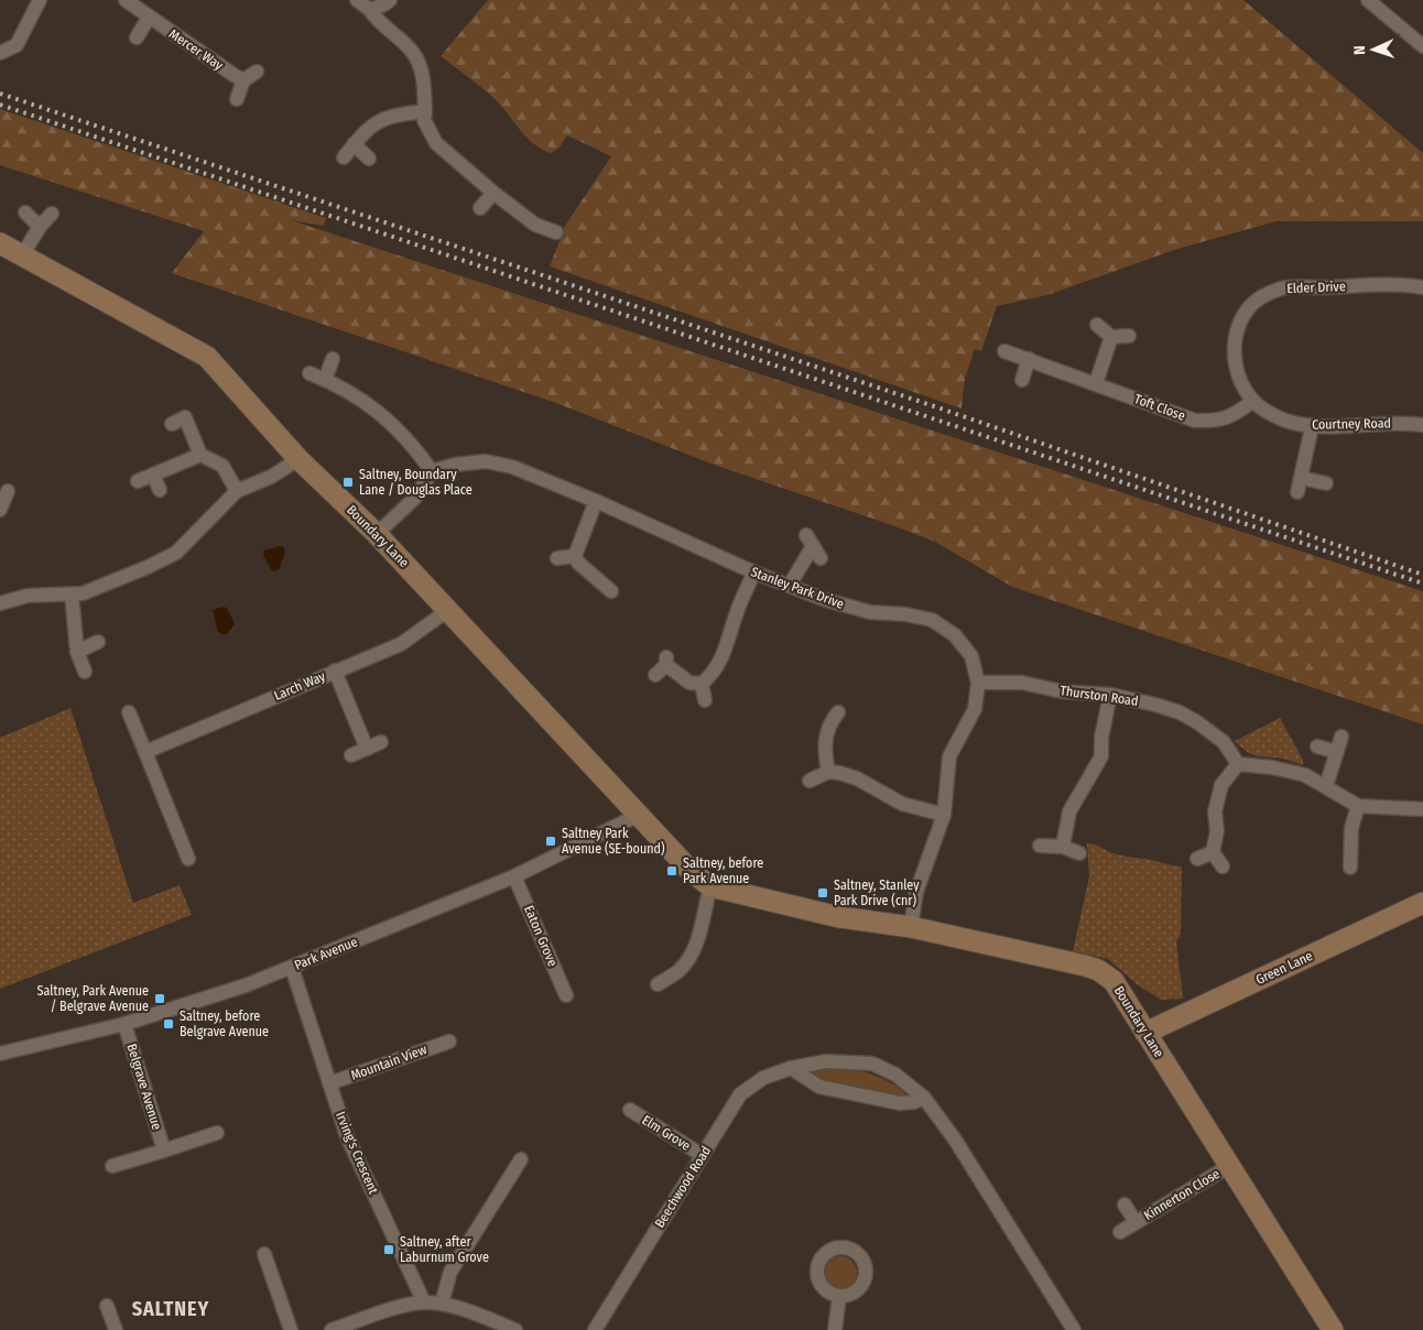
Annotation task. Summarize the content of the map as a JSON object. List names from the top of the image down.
{
  "streets": {
    "street": [
      "Mercer Way",
      "Elder Drive",
      "Toft Close",
      "Courtney Road",
      "Boundary Lane",
      "Stanley Park Drive",
      "Larch Way",
      "Thurston Road",
      "Eaton Grove",
      "Park Avenue",
      "Green Lane",
      "Mountain View",
      "Belgrave Avenue",
      "Elm Grove",
      "Irving's Crescent",
      "Beechwood Road",
      "Kinnerton Close"
    ]
  },
  "crossings": [
    ["Elder Drive", "Toft Close"],
    ["Elder Drive", "Courtney Road"],
    ["Toft Close", "Courtney Road"],
    ["Boundary Lane", "Stanley Park Drive"],
    ["Boundary Lane", "Larch Way"],
    ["Boundary Lane", "Park Avenue"],
    ["Boundary Lane", "Green Lane"],
    ["Boundary Lane", "Kinnerton Close"],
    ["Stanley Park Drive", "Thurston Road"],
    ["Eaton Grove", "Park Avenue"],
    ["Park Avenue", "Belgrave Avenue"],
    ["Park Avenue", "Irving's Crescent"],
    ["Mountain View", "Irving's Crescent"],
    ["Elm Grove", "Beechwood Road"]
  ],
  "districts": ["SALTNEY"],
  "places": {
    "transit": [
      "Saltney, Boundary Lane / Douglas Place",
      "Saltney Park Avenue (SE-bound)",
      "Saltney, before Park Avenue",
      "Saltney, Stanley Park Drive (cnr)",
      "Saltney, Park Avenue / Belgrave Avenue",
      "Saltney, before Belgrave Avenue",
      "Saltney, after Laburnum Grove"
    ]
  },
  "north": "left"
}
